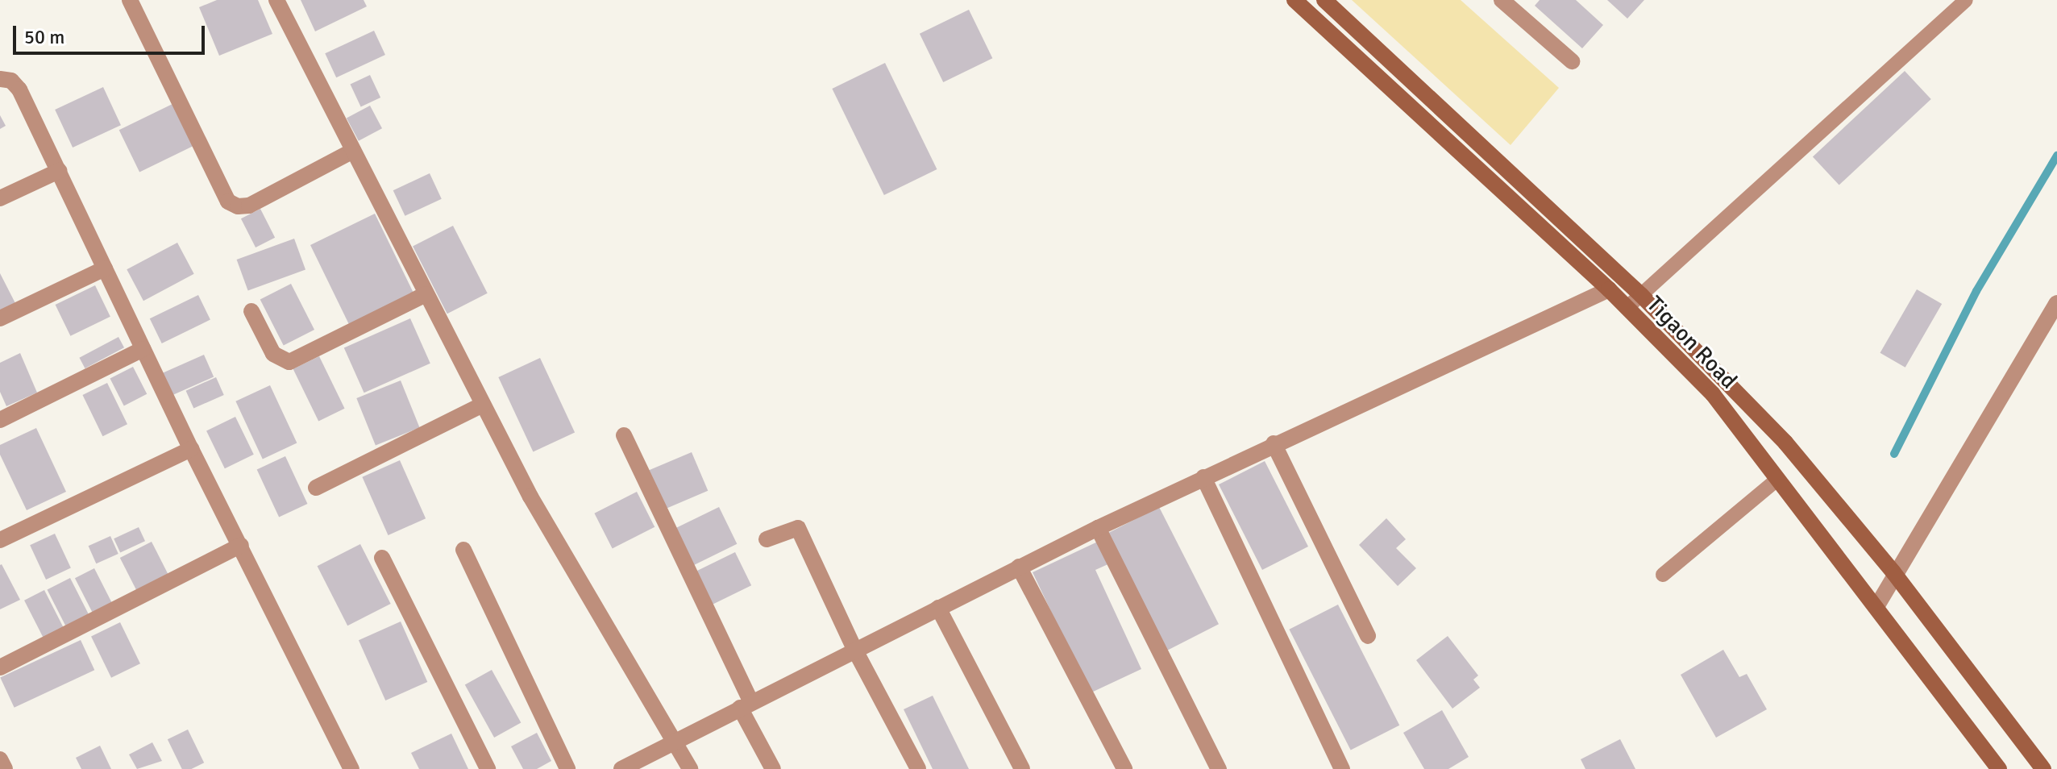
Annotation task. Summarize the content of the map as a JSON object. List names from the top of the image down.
{
  "streets": {
    "street": ["Tigaon Road"]
  },
  "scale_bar": "50 m"
}
